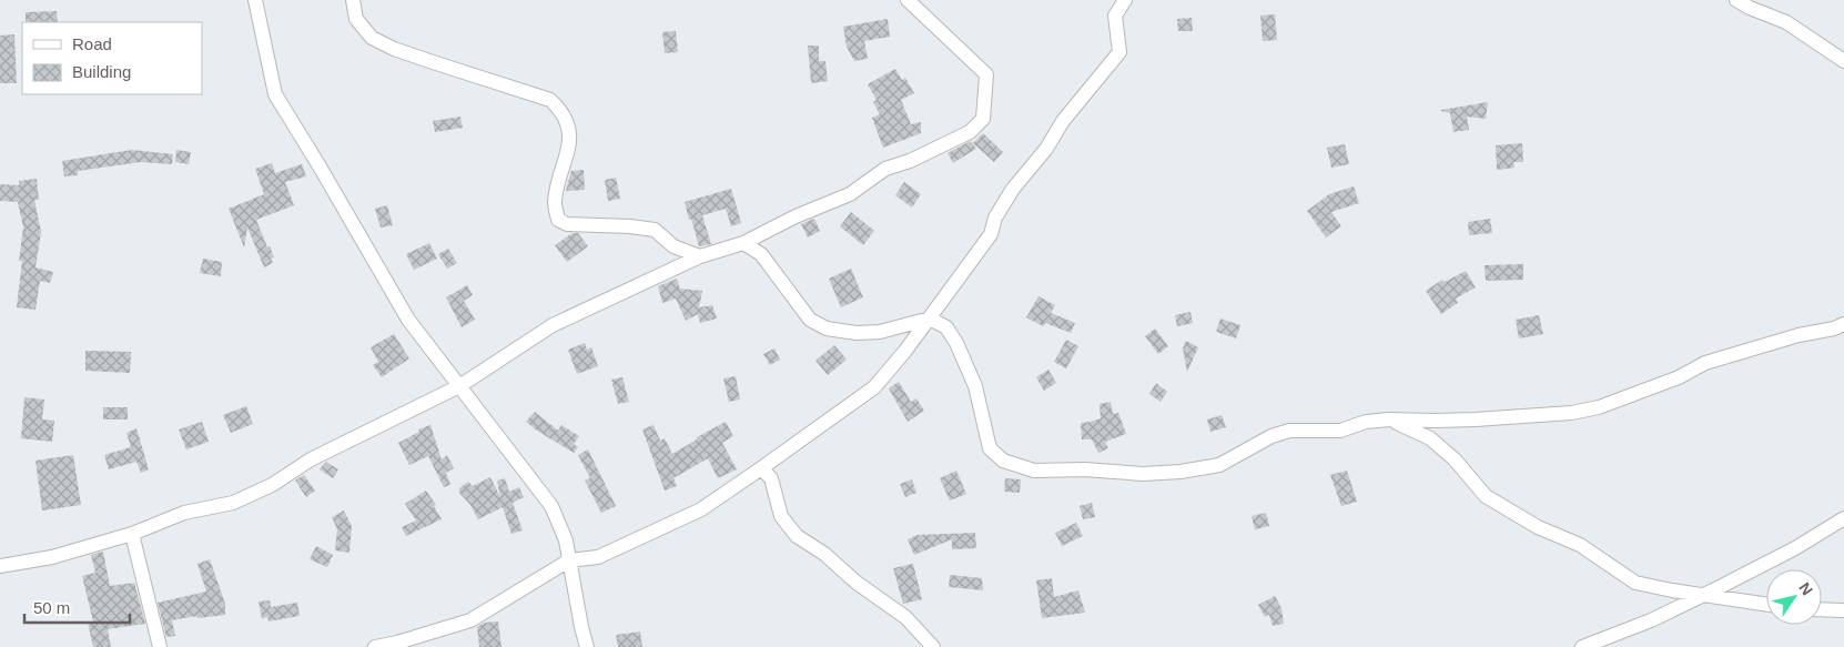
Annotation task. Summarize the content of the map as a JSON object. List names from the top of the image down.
{
  "legend": ["Road", "Building"],
  "scale_bar": "50 m",
  "north": "top right"
}
